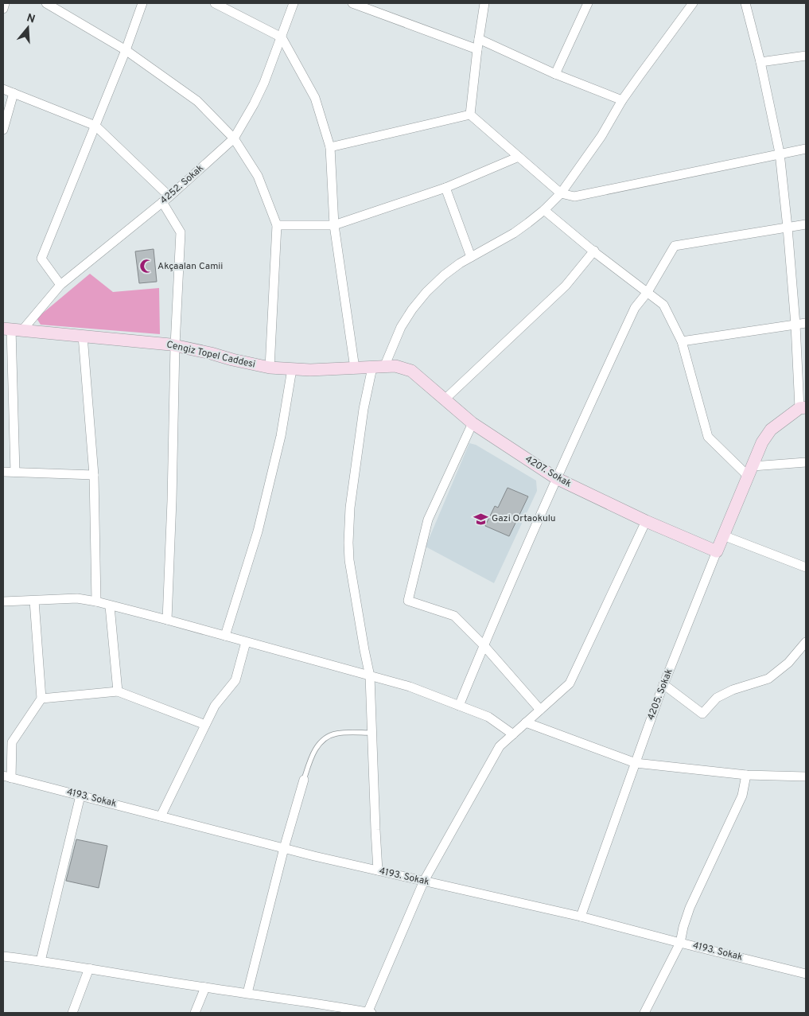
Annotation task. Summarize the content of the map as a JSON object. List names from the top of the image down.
{
  "streets": {
    "street": [
      "4252. Sokak",
      "Cengiz Topel Caddesi",
      "4207. Sokak",
      "4205. Sokak",
      "4193. Sokak"
    ]
  },
  "crossings": [
    ["4252. Sokak", "Cengiz Topel Caddesi"],
    ["Cengiz Topel Caddesi", "4207. Sokak"],
    ["4207. Sokak", "4205. Sokak"],
    ["4205. Sokak", "4193. Sokak"]
  ],
  "places": {
    "mosque": ["Akçaalan Camii"],
    "school or university": ["Gazi Ortaokulu"]
  },
  "north": "top"
}
